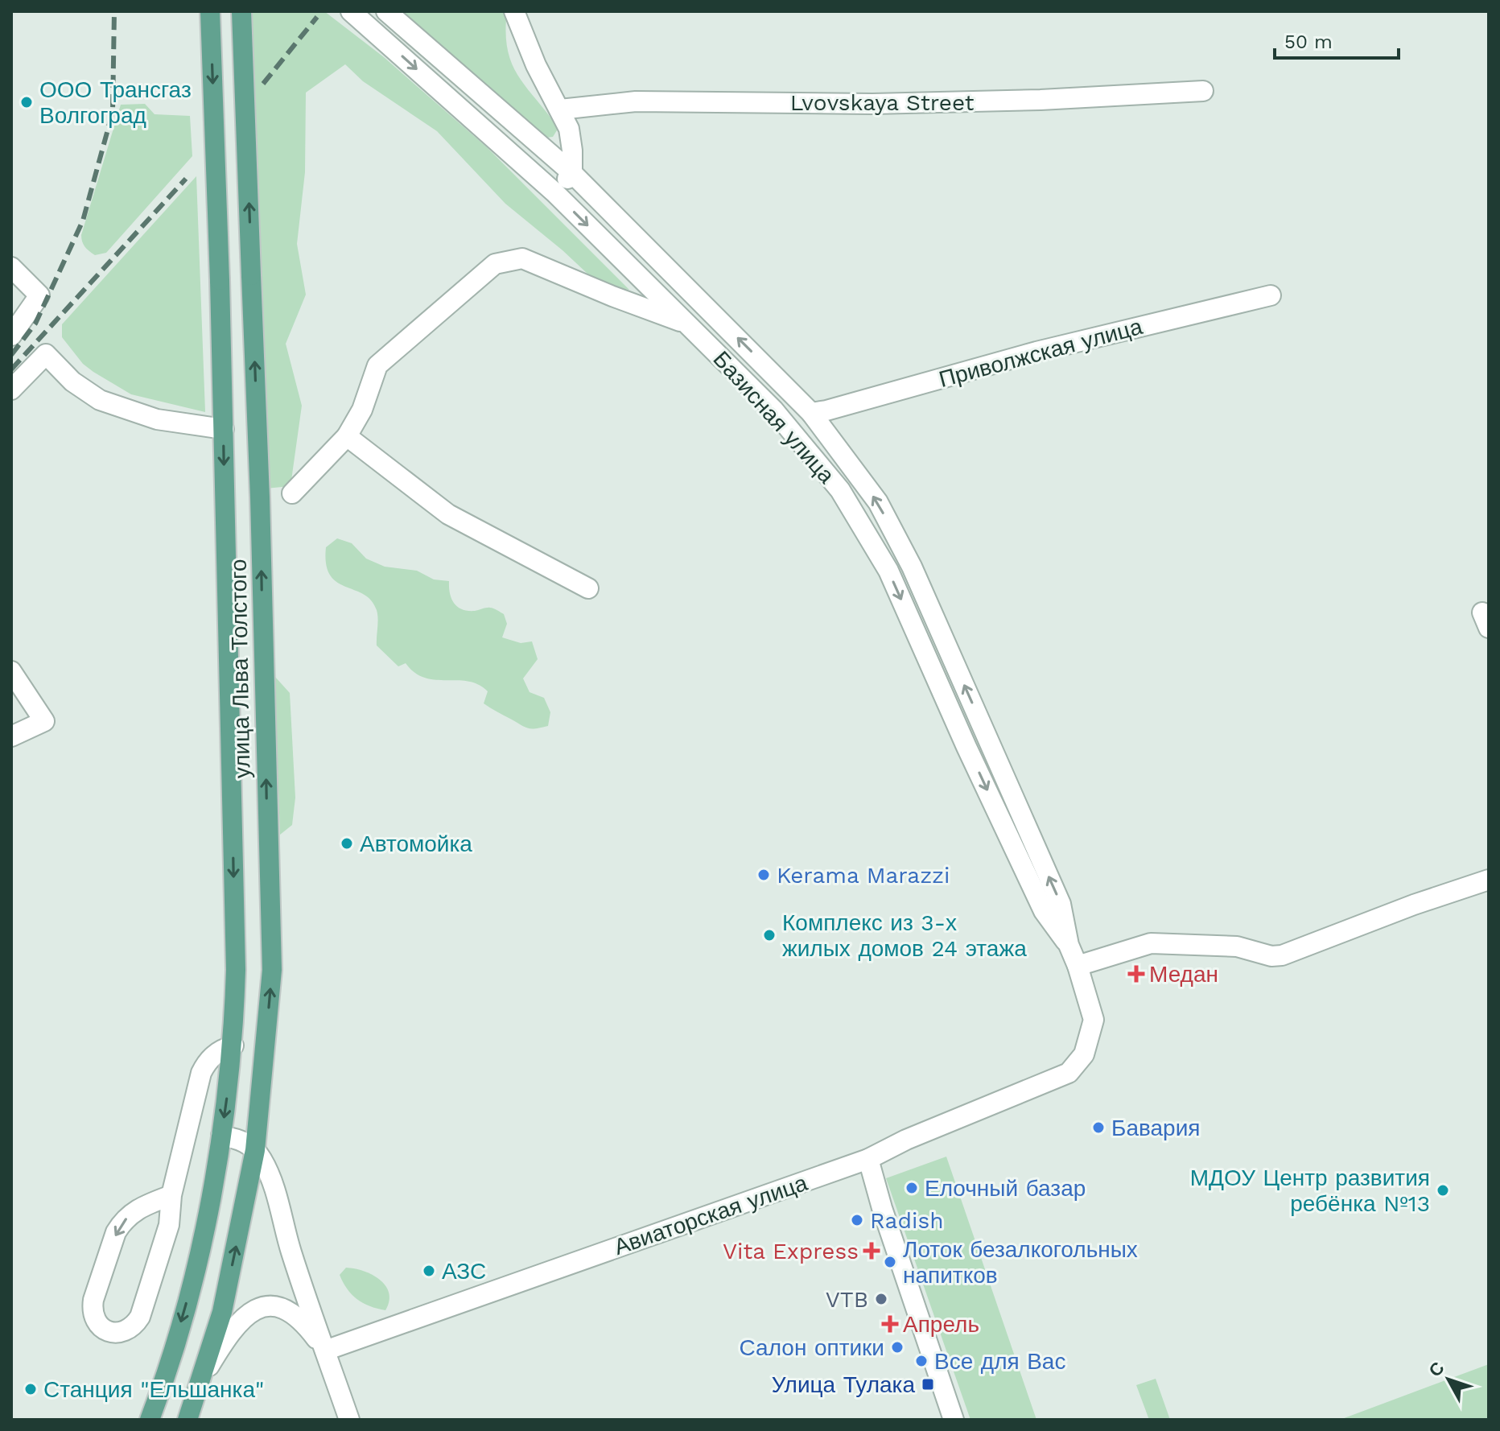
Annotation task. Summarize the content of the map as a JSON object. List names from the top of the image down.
{
  "streets": {
    "main road": ["улица Льва Толстого"],
    "street": [
      "Lvovskaya Street",
      "Приволжская улица",
      "Базисная улица",
      "Авиаторская улица"
    ]
  },
  "crossings": [
    ["Приволжская улица", "Базисная улица"],
    ["Базисная улица", "Авиаторская улица"]
  ],
  "places": {
    "other": [
      "ООО Трансгаз Волгоград",
      "Автомойка",
      "Kerama Marazzi",
      "Комплекс из 3-х жилых домов 24 этажа",
      "Бавария",
      "Елочный базар",
      "МДОУ Центр развития ребёнка №13",
      "Radish",
      "Лоток безалкогольных напитков",
      "АЗС",
      "VTB",
      "Салон оптики",
      "Все для Вас",
      "Станция \"Ельшанка\""
    ],
    "health": ["Медан", "Vita Express", "Апрель"],
    "transit": ["Улица Тулака"]
  },
  "scale_bar": "50 m",
  "north": "top left"
}
